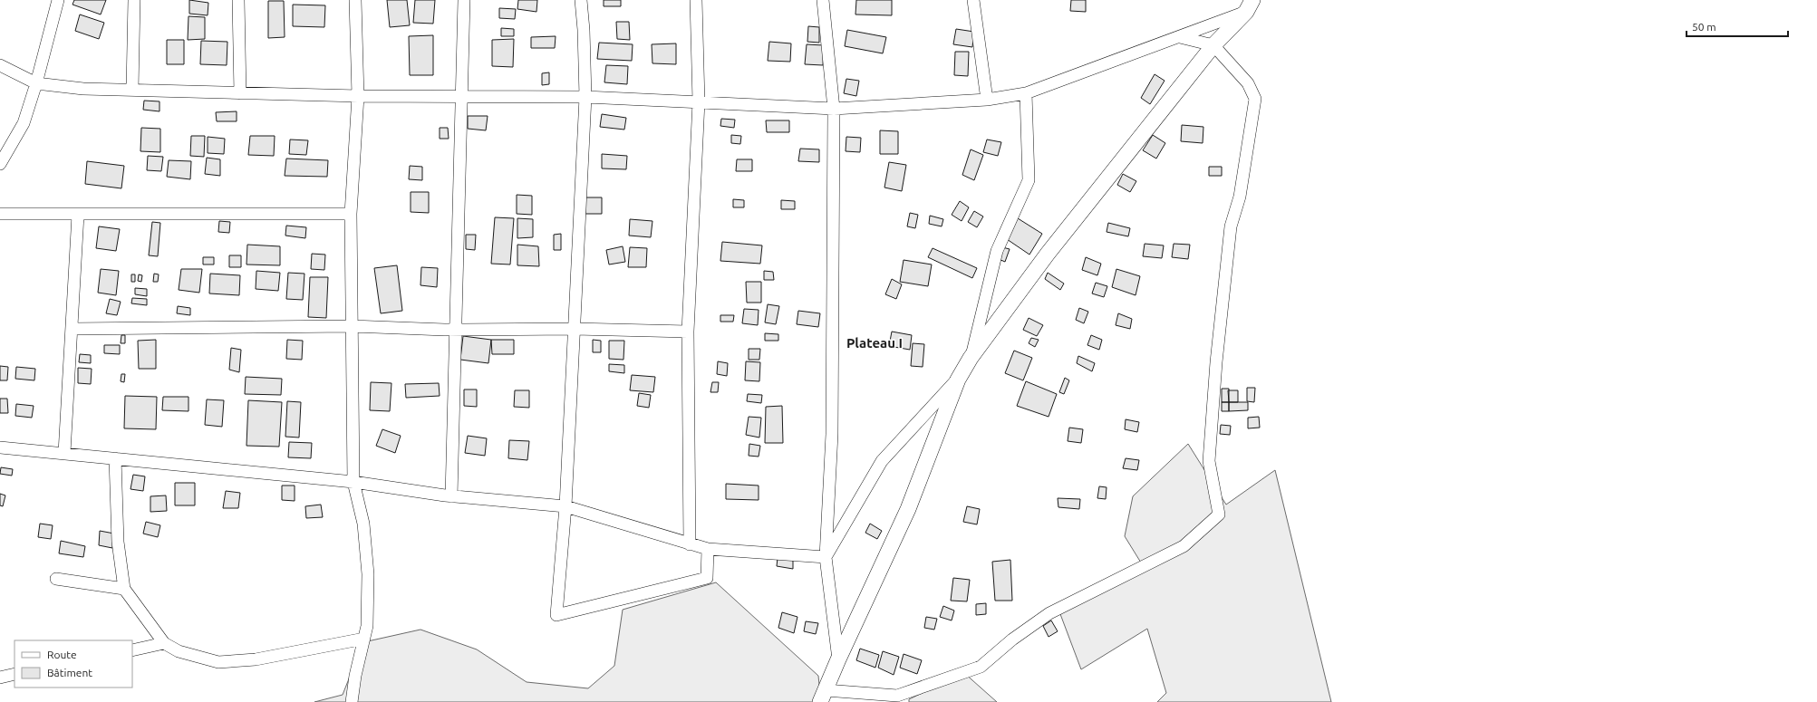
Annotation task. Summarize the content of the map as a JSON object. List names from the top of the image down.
{
  "districts": ["Plateau I"],
  "legend": ["Route", "Bâtiment"],
  "scale_bar": "50 m"
}
